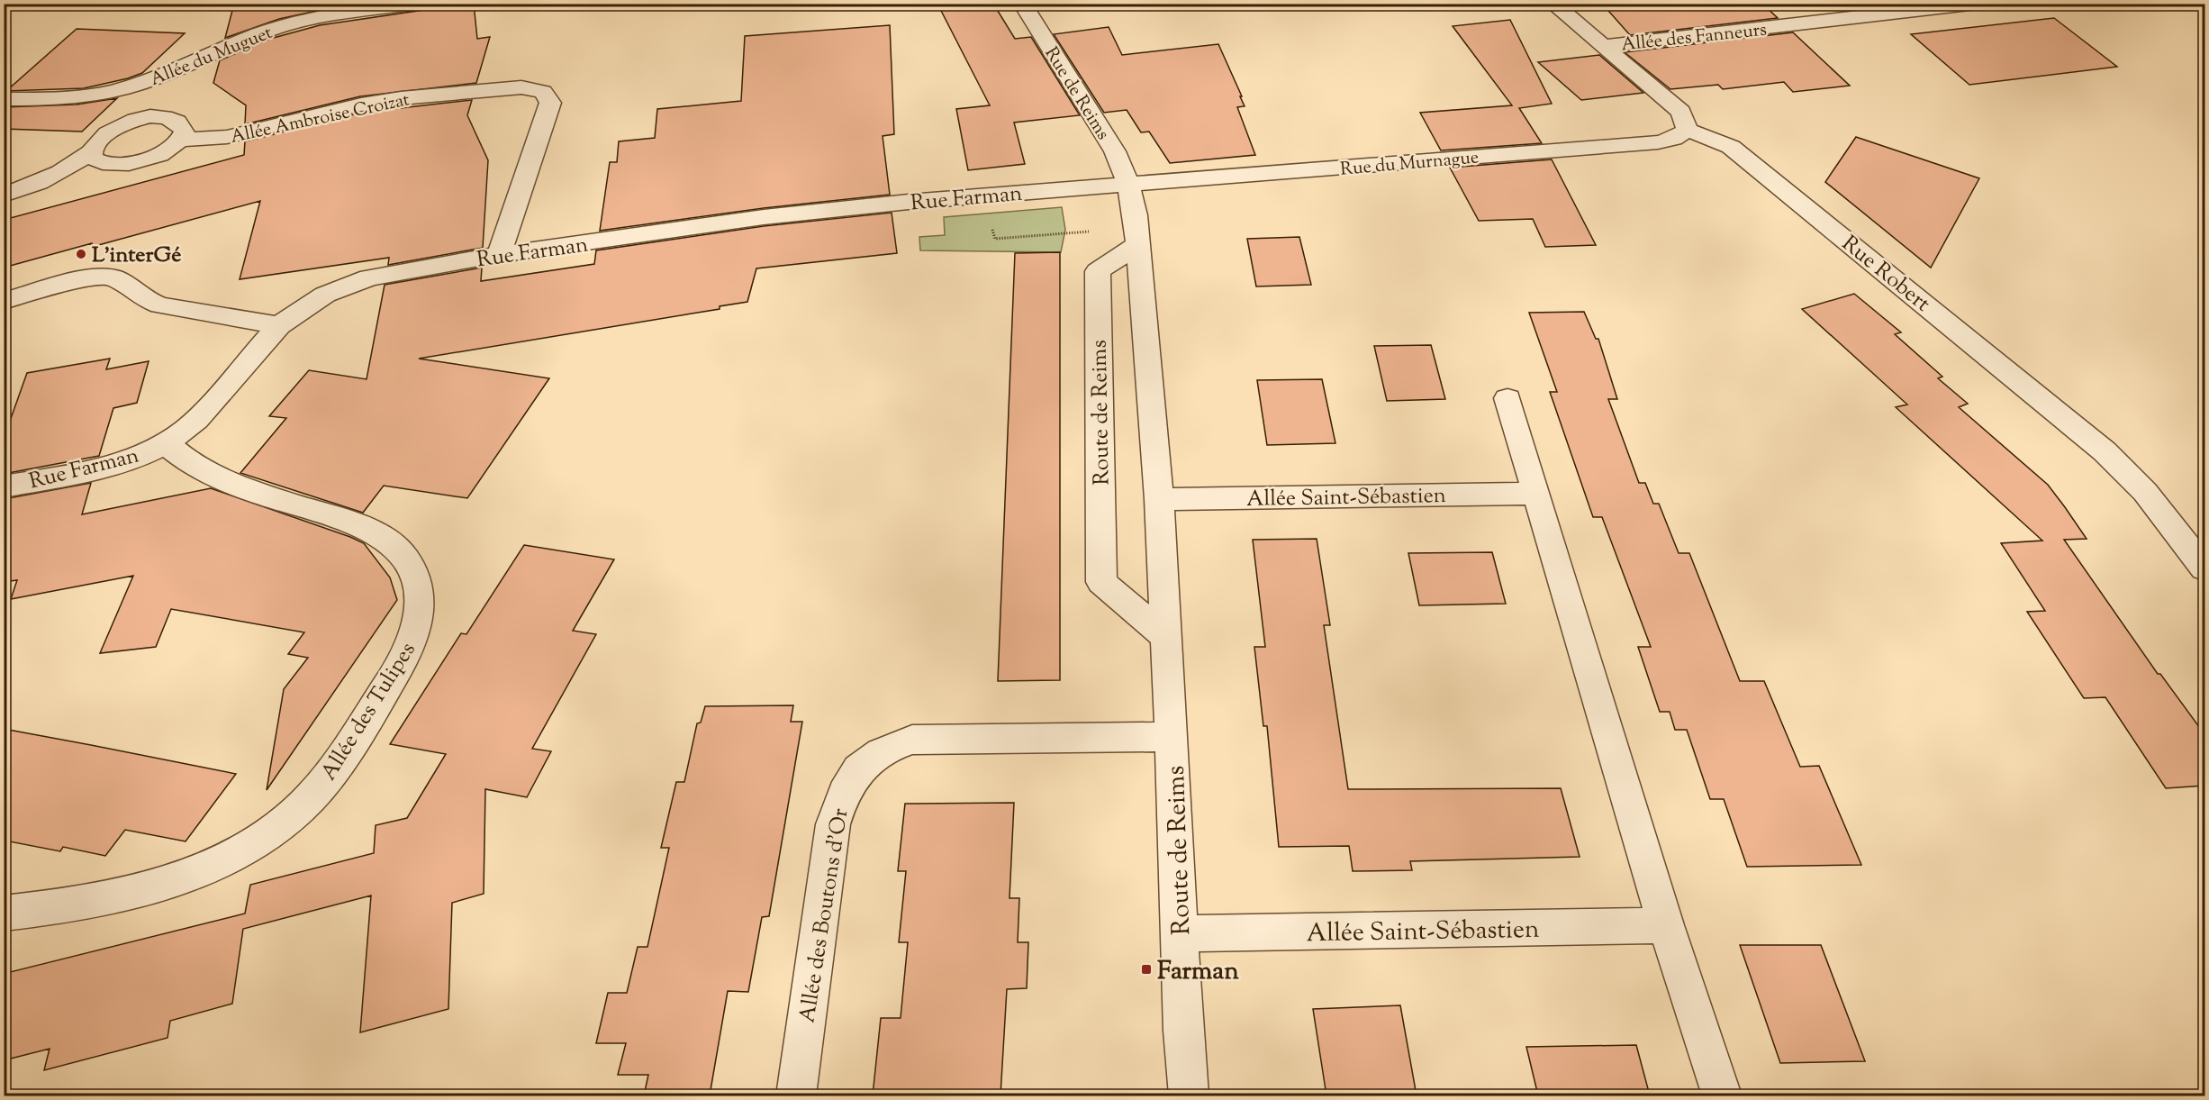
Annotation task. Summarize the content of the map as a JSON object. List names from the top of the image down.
{
  "streets": {
    "street": [
      "Allée des Fanneurs",
      "Allée du Muguet",
      "Rue de Reims",
      "Allée Ambroise Croizat",
      "Rue du Murnague",
      "Rue Farman",
      "Rue Robert",
      "Route de Reims",
      "Allée Saint-Sébastien",
      "Allée des Tulipes",
      "Allée des Boutons d'Or"
    ]
  },
  "crossings": [
    ["Rue de Reims", "Rue du Murnague"],
    ["Rue de Reims", "Rue Farman"],
    ["Rue de Reims", "Route de Reims"],
    ["Allée Ambroise Croizat", "Rue Farman"],
    ["Rue du Murnague", "Rue Farman"],
    ["Rue du Murnague", "Rue Robert"],
    ["Rue du Murnague", "Route de Reims"],
    ["Rue Farman", "Route de Reims"],
    ["Rue Farman", "Allée des Tulipes"],
    ["Route de Reims", "Allée Saint-Sébastien"],
    ["Route de Reims", "Allée des Boutons d'Or"]
  ],
  "places": {
    "other": ["L'interGé"],
    "transit": ["Farman"]
  }
}
